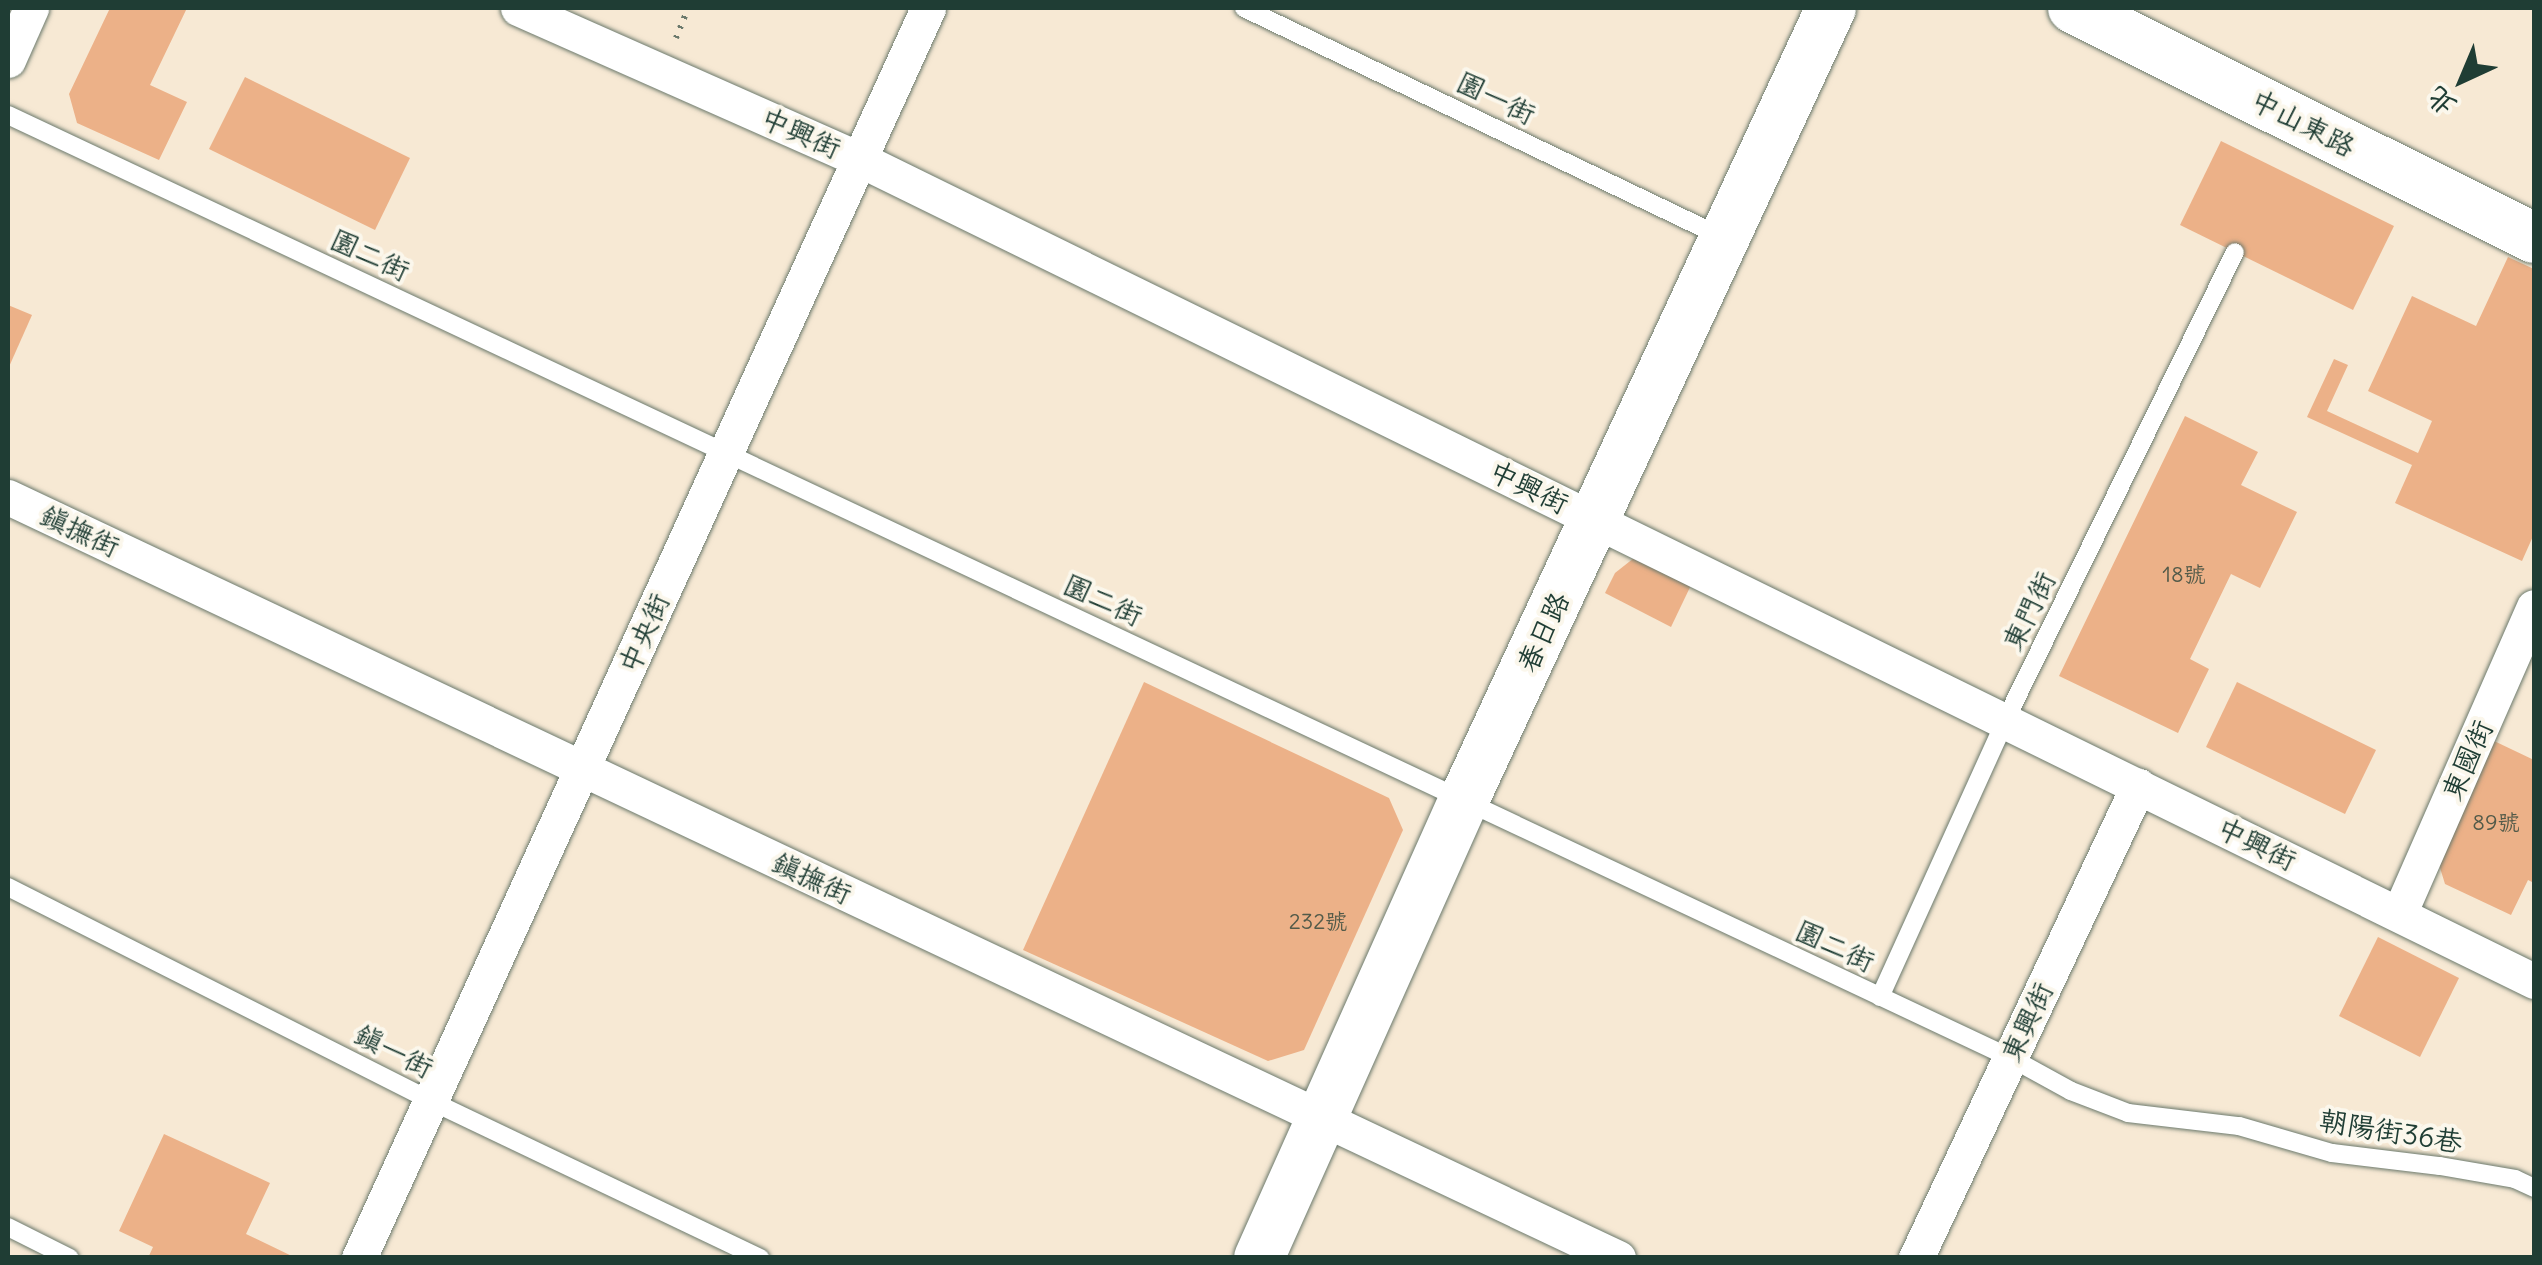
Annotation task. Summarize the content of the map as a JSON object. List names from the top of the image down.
{
  "streets": {
    "street": [
      "中山東路",
      "中興街",
      "鎮撫街",
      "春日路",
      "中央街",
      "東國街",
      "東興街"
    ],
    "lane": [
      "園一街",
      "園二街",
      "東門街",
      "鎮一街",
      "朝陽街36巷"
    ]
  },
  "crossings": [
    ["園一街", "春日路"],
    ["中興街", "東門街"],
    ["中興街", "春日路"],
    ["中興街", "中央街"],
    ["中興街", "東國街"],
    ["中興街", "東興街"],
    ["園二街", "東門街"],
    ["園二街", "春日路"],
    ["園二街", "中央街"],
    ["園二街", "東興街"],
    ["園二街", "朝陽街36巷"],
    ["鎮撫街", "春日路"],
    ["鎮撫街", "中央街"],
    ["中央街", "鎮一街"]
  ],
  "house_numbers": ["18號", "89號", "232號"],
  "north": "bottom left"
}
